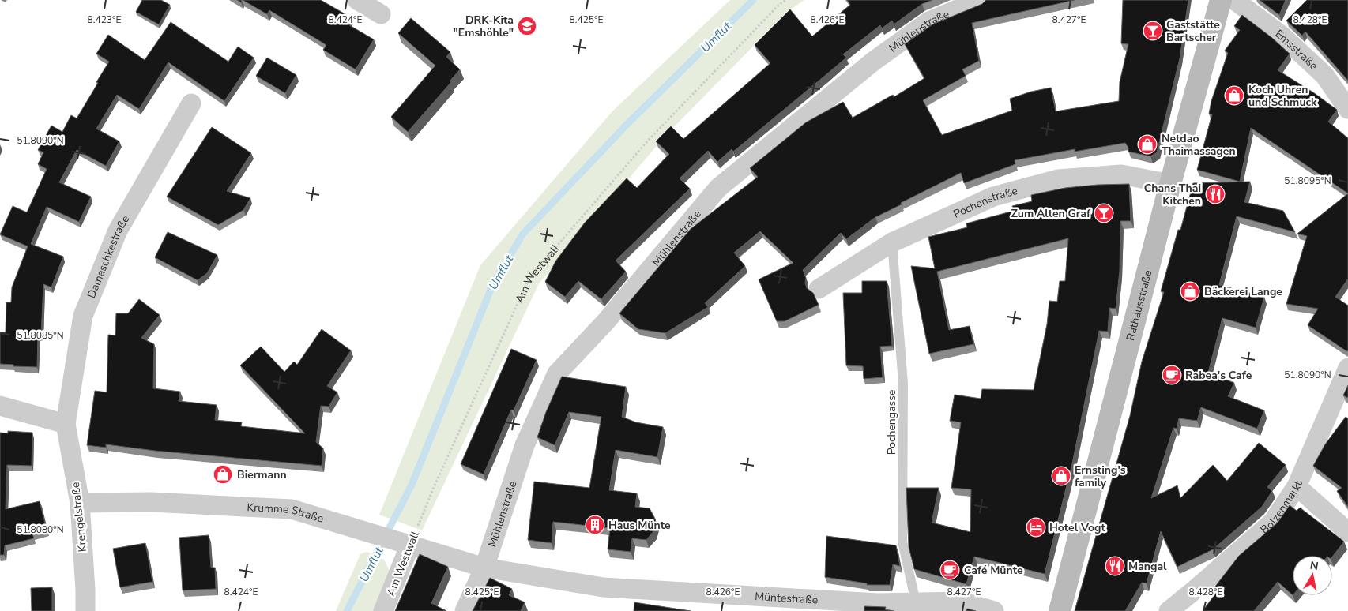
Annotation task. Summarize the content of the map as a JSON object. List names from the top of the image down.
{
  "streets": {
    "street": [
      "Mühlenstraße",
      "Emsstraße",
      "Pochenstraße",
      "Damaschkestraße",
      "Am Westwall",
      "Rathausstraße",
      "Bolzenmarkt",
      "Krumme Straße",
      "Krengelstraße",
      "Müntestraße"
    ],
    "lane": ["Pochengasse"]
  },
  "crossings": [
    ["Mühlenstraße", "Krumme Straße"],
    ["Mühlenstraße", "Müntestraße"],
    ["Pochenstraße", "Rathausstraße"],
    ["Pochenstraße", "Pochengasse"],
    ["Damaschkestraße", "Krengelstraße"],
    ["Am Westwall", "Krumme Straße"],
    ["Pochengasse", "Müntestraße"],
    ["Krumme Straße", "Krengelstraße"],
    ["Krumme Straße", "Müntestraße"]
  ],
  "water": ["Umflut"],
  "places": {
    "school or university": ["DRK-Kita \"Emshöhle\""],
    "bar": ["Gaststätte Bartscher", "Zum Alten Graf"],
    "shop": [
      "Koch Uhren und Schmuck",
      "Netdao Thaimassagen",
      "Bäckerei Lange",
      "Biermann",
      "Ernsting's family"
    ],
    "restaurant": ["Chans Thai Kitchen", "Mangal"],
    "cafe": ["Rabea's Cafe", "Café Münte"],
    "building": ["Haus Münte"],
    "hotel": ["Hotel Vogt"]
  },
  "north": "top",
  "coordinates": [
    "8.423°E",
    "8.424°E",
    "8.425°E",
    "8.426°E",
    "8.427°E",
    "8.428°E",
    "51.8090°N",
    "51.8095°N",
    "51.8085°N",
    "51.8080°N"
  ]
}
